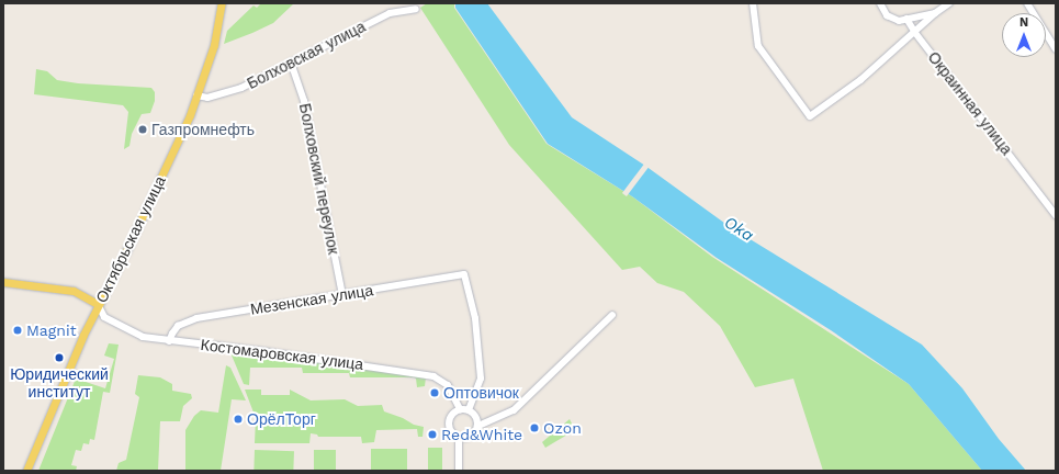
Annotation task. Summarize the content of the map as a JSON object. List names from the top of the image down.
{
  "streets": {
    "main road": ["Октябрьская улица"],
    "street": [
      "Болховская улица",
      "Окраинная улица",
      "Болховский переулок",
      "Мезенская улица",
      "Костомаровская улица"
    ]
  },
  "crossings": [
    ["Болховская улица", "Болховский переулок"],
    ["Болховская улица", "Октябрьская улица"],
    ["Болховский переулок", "Мезенская улица"],
    ["Октябрьская улица", "Костомаровская улица"],
    ["Мезенская улица", "Костомаровская улица"]
  ],
  "water": ["Oka"],
  "places": [
    "Газпромнефть",
    "Magnit",
    "Юридический институт",
    "Оптовичок",
    "ОрёлТорг",
    "Ozon",
    "Red&White"
  ],
  "north": "top"
}
